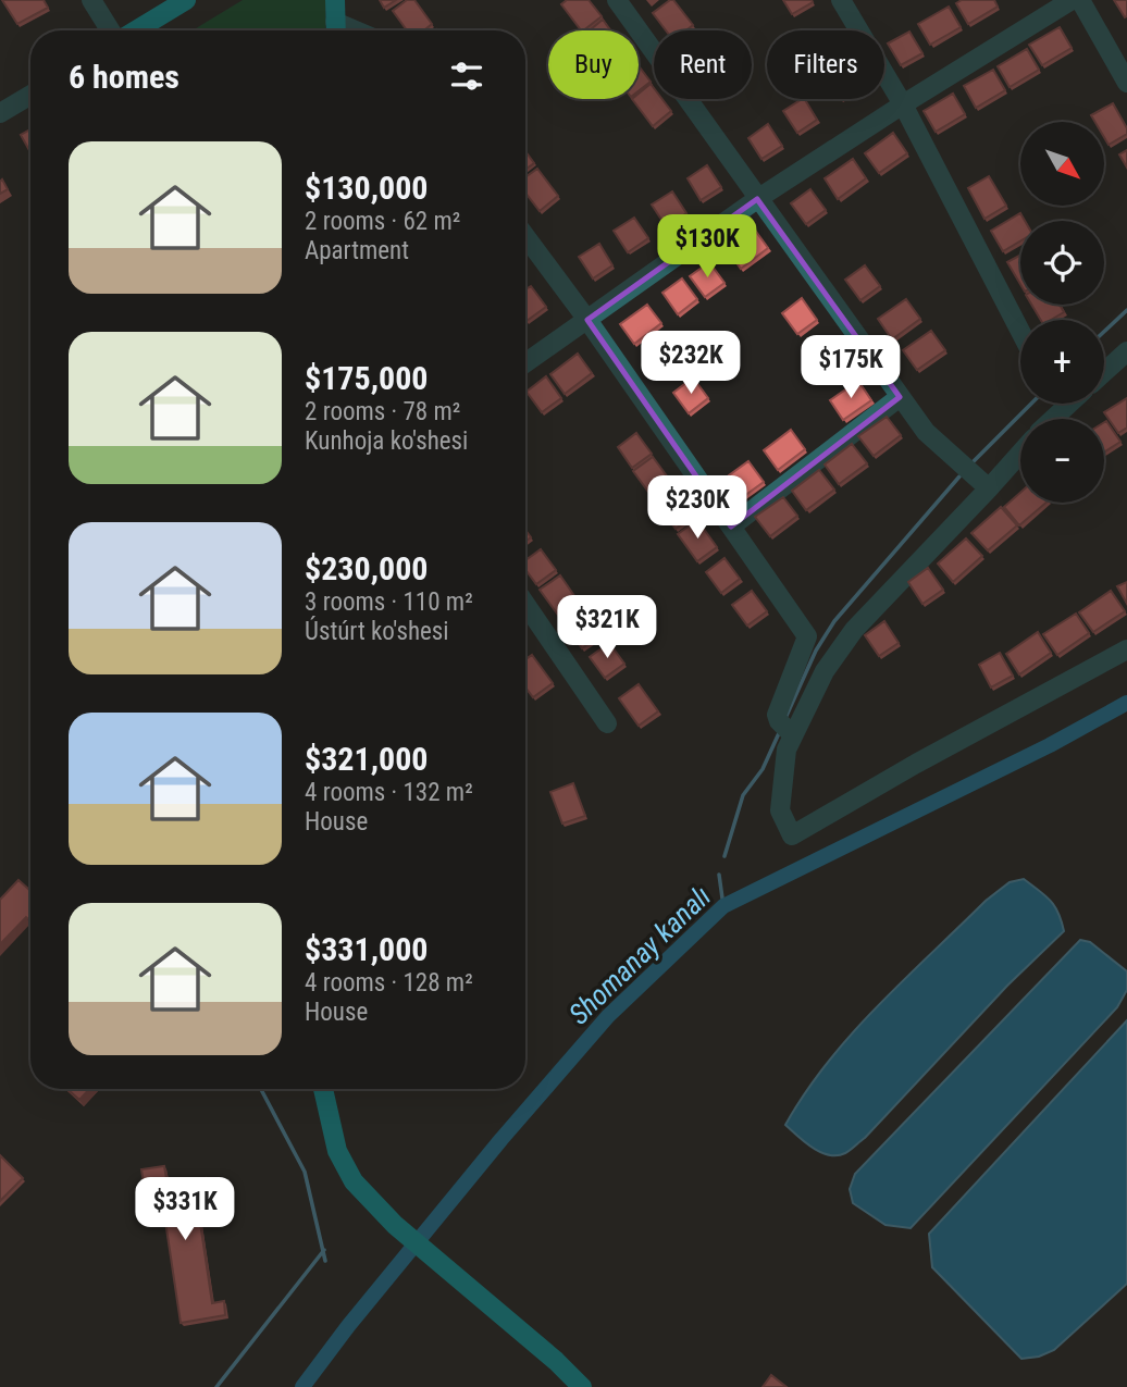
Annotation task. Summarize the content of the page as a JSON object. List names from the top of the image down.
{
  "water": ["Shomanay kanalı"],
  "north": "bottom right",
  "page": {
    "chip": ["Buy", "Rent", "Filters"],
    "heading": "6 homes",
    "map_buttons": ["+", "−"],
    "list": [
      {
        "name": "$130,000",
        "note": "2 rooms · 62 m² · Apartment"
      },
      {
        "name": "$175,000",
        "note": "2 rooms · 78 m² · Kunhoja ko'shesi"
      },
      {
        "name": "$230,000",
        "note": "3 rooms · 110 m² · Ústúrt ko'shesi"
      },
      {
        "name": "$321,000",
        "note": "4 rooms · 132 m² · House"
      },
      {
        "name": "$331,000",
        "note": "4 rooms · 128 m² · House"
      }
    ],
    "price": [
      "$130K",
      "$232K",
      "$175K",
      "$230K",
      "$321K",
      "$331K"
    ]
  }
}
